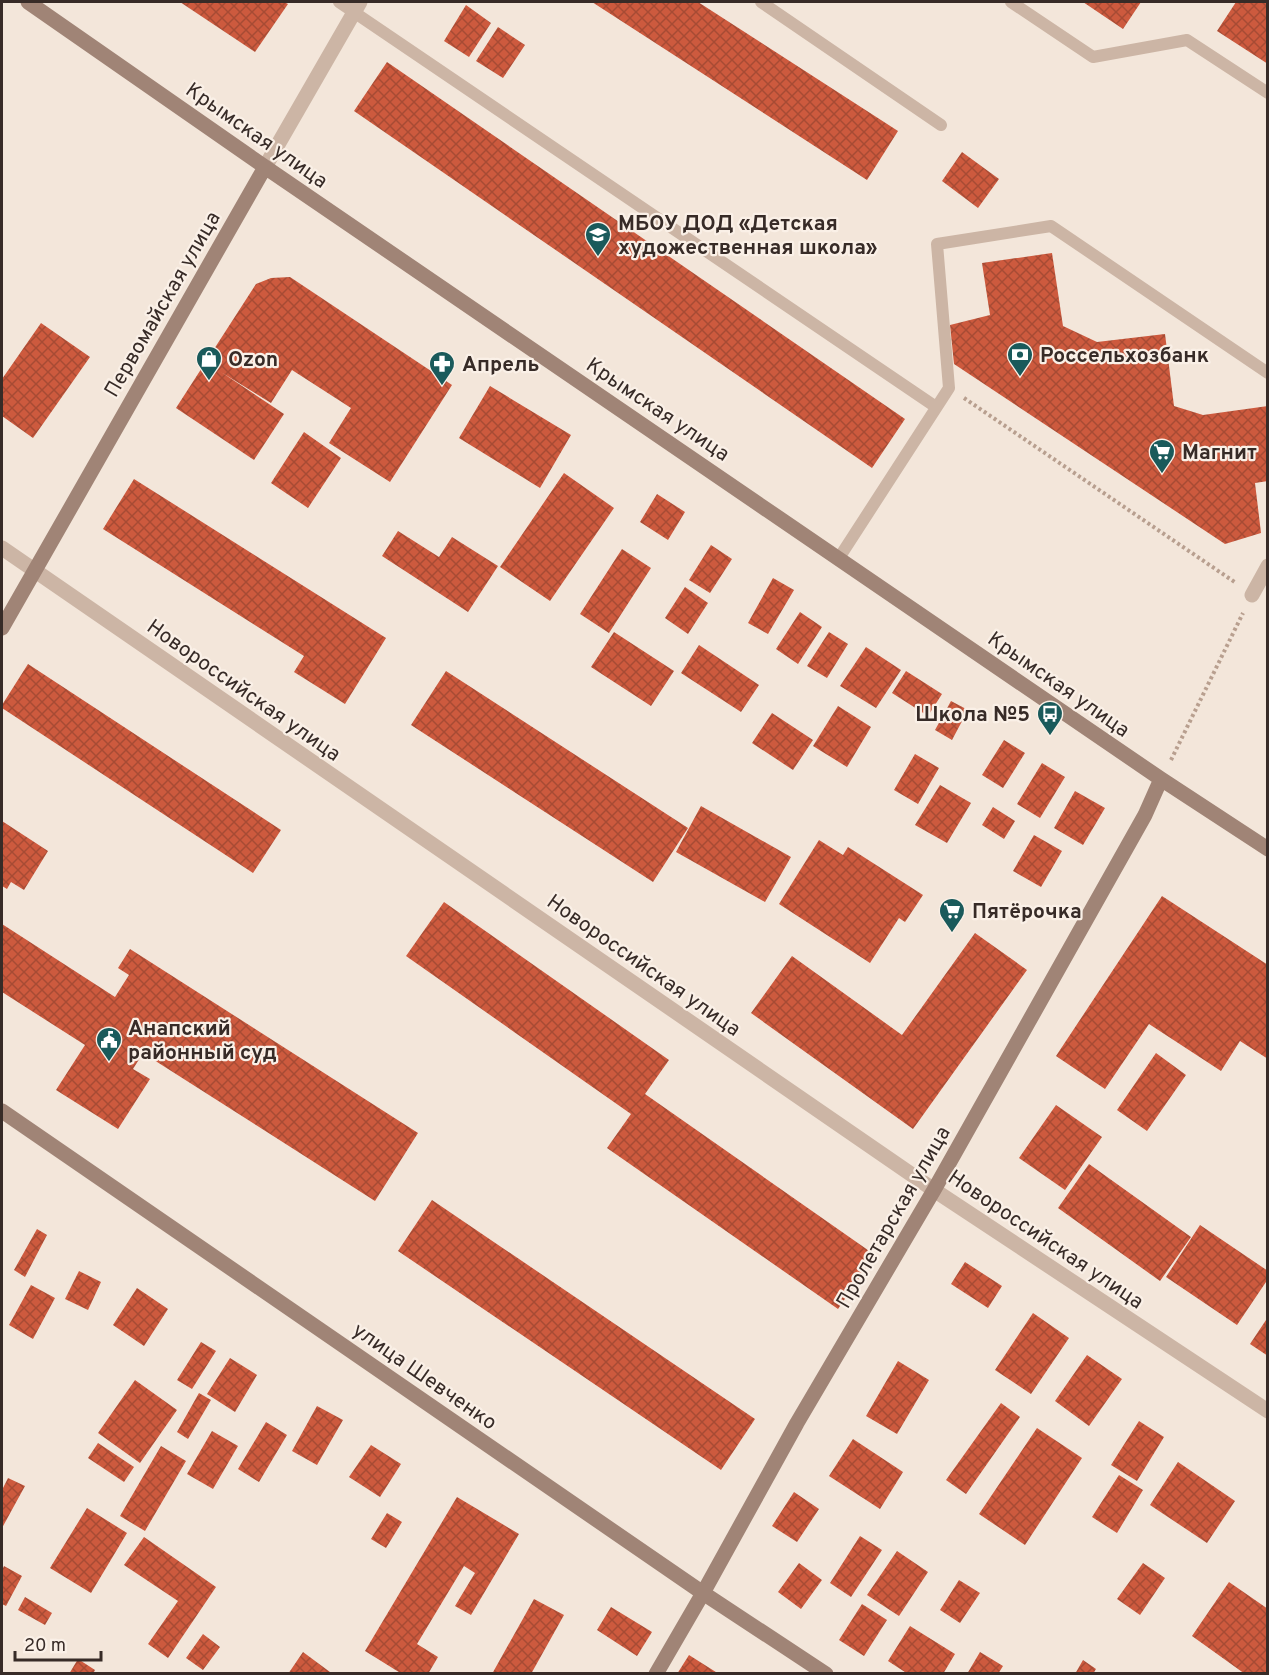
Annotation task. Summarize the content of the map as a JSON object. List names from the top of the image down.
{
  "streets": {
    "street": [
      "Крымская улица",
      "Первомайская улица",
      "Новороссийская улица",
      "Пролетарская улица",
      "улица Шевченко"
    ]
  },
  "crossings": [
    ["Крымская улица", "Первомайская улица"],
    ["Крымская улица", "Пролетарская улица"],
    ["Первомайская улица", "Новороссийская улица"],
    ["Новороссийская улица", "Пролетарская улица"],
    ["Пролетарская улица", "улица Шевченко"]
  ],
  "places": {
    "school or university": ["МБОУ ДОД «Детская художественная школа»"],
    "bank": ["Россельхозбанк"],
    "shop": ["Ozon"],
    "pharmacy": ["Апрель"],
    "supermarket": ["Магнит", "Пятёрочка"],
    "bus stop": ["Школа №5"],
    "public building": ["Анапский районный суд"]
  },
  "scale_bar": "20 m"
}
